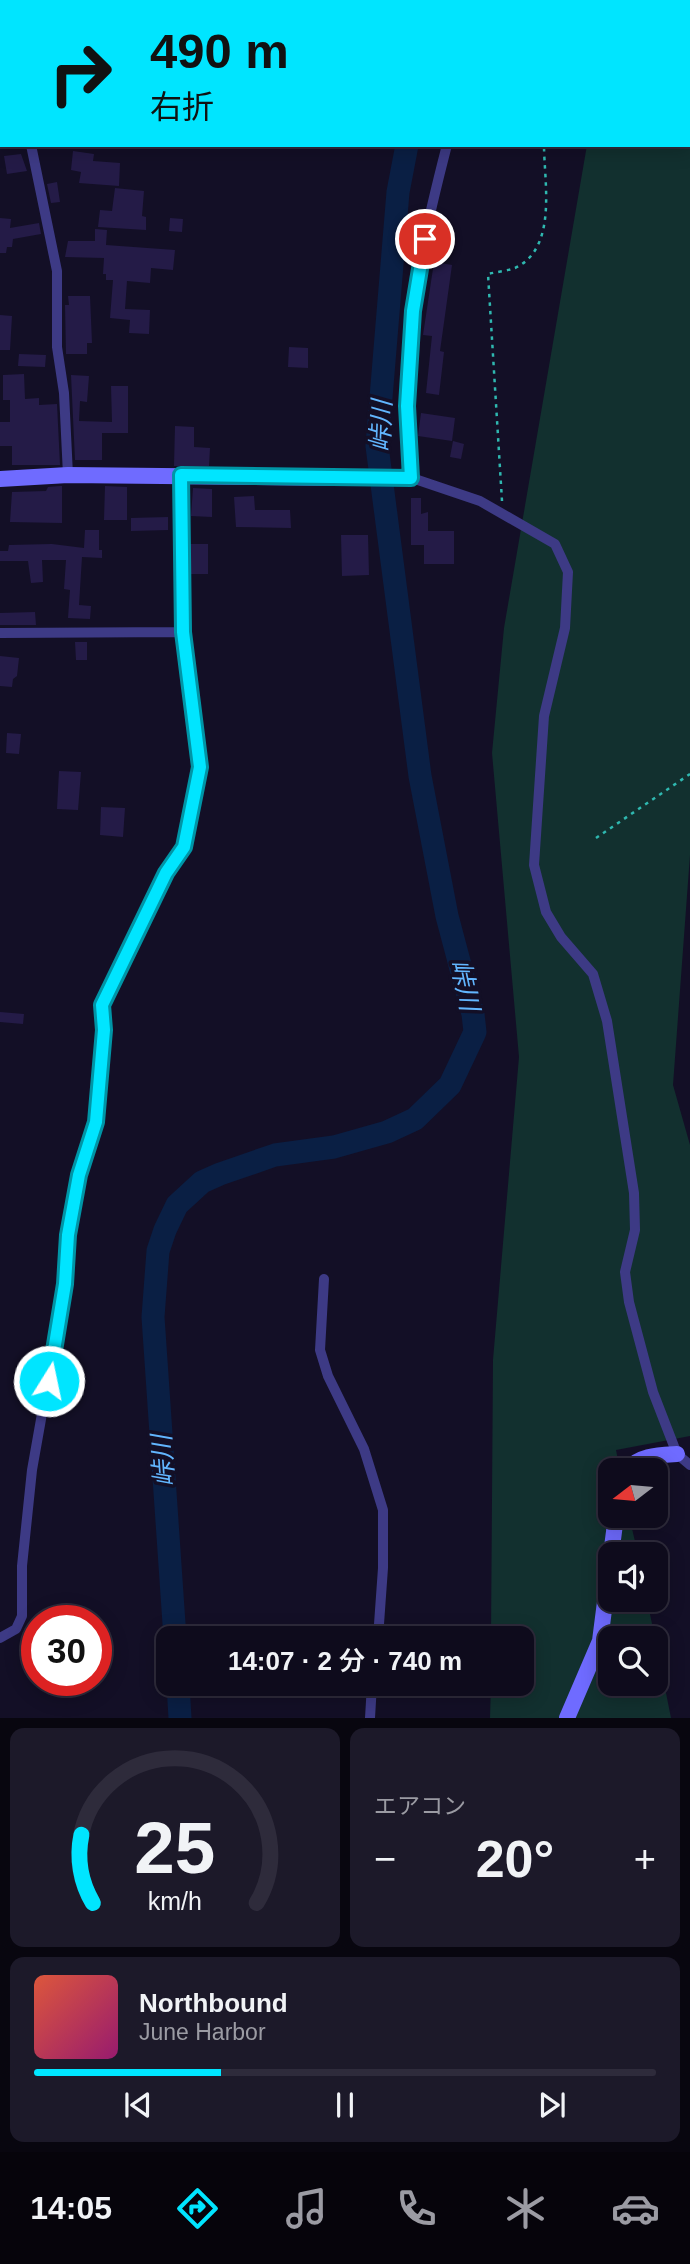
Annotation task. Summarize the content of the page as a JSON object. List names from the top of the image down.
{
  "water": ["峠川"],
  "north": "left",
  "page": {
    "turn": ["490 m", "右折"],
    "limit": "30",
    "trip": "14:07 · 2 分 · 740 m",
    "tile": "エアコン",
    "heat": ["−", "20°", "+"],
    "song": ["Northbound", "June Harbor"],
    "tabs": "14:05",
    "gauge": ["25", "km/h"]
  }
}
